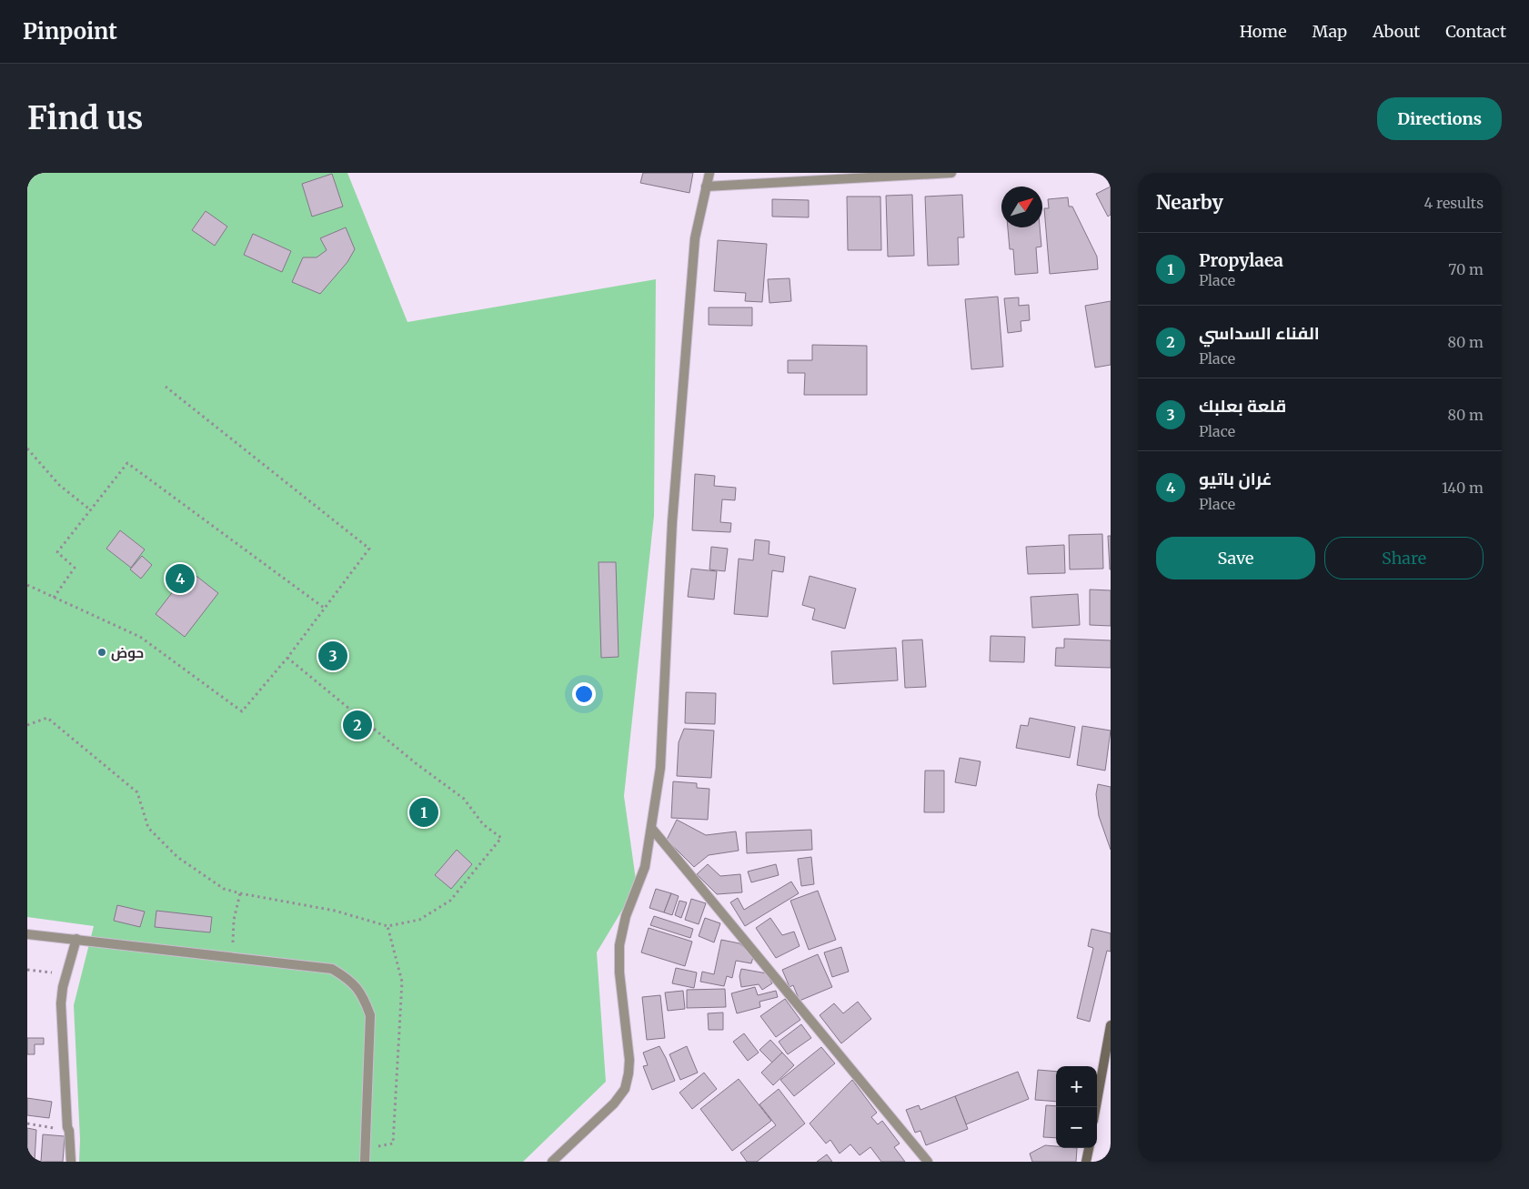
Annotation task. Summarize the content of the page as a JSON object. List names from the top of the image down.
{
  "places": ["حوض"],
  "north": "top right",
  "page": {
    "header": "Pinpoint",
    "nav": [
      "Home",
      "Map",
      "About",
      "Contact"
    ],
    "buttons": [
      "Directions",
      ["Save", "Share"]
    ],
    "title": "Find us",
    "heading": ["Nearby", "4 results"],
    "list": [
      {
        "mark": "1",
        "name": "Propylaea",
        "note": "Place",
        "value": "70 m"
      },
      {
        "mark": "2",
        "name": "الفناء السداسي",
        "note": "Place",
        "value": "80 m"
      },
      {
        "mark": "3",
        "name": "قلعة بعلبك",
        "note": "Place",
        "value": "80 m"
      },
      {
        "mark": "4",
        "name": "غران باتيو",
        "note": "Place",
        "value": "140 m"
      }
    ],
    "pins": [
      "4",
      "3",
      "2",
      "1"
    ],
    "map_buttons": ["+", "−"]
  }
}
